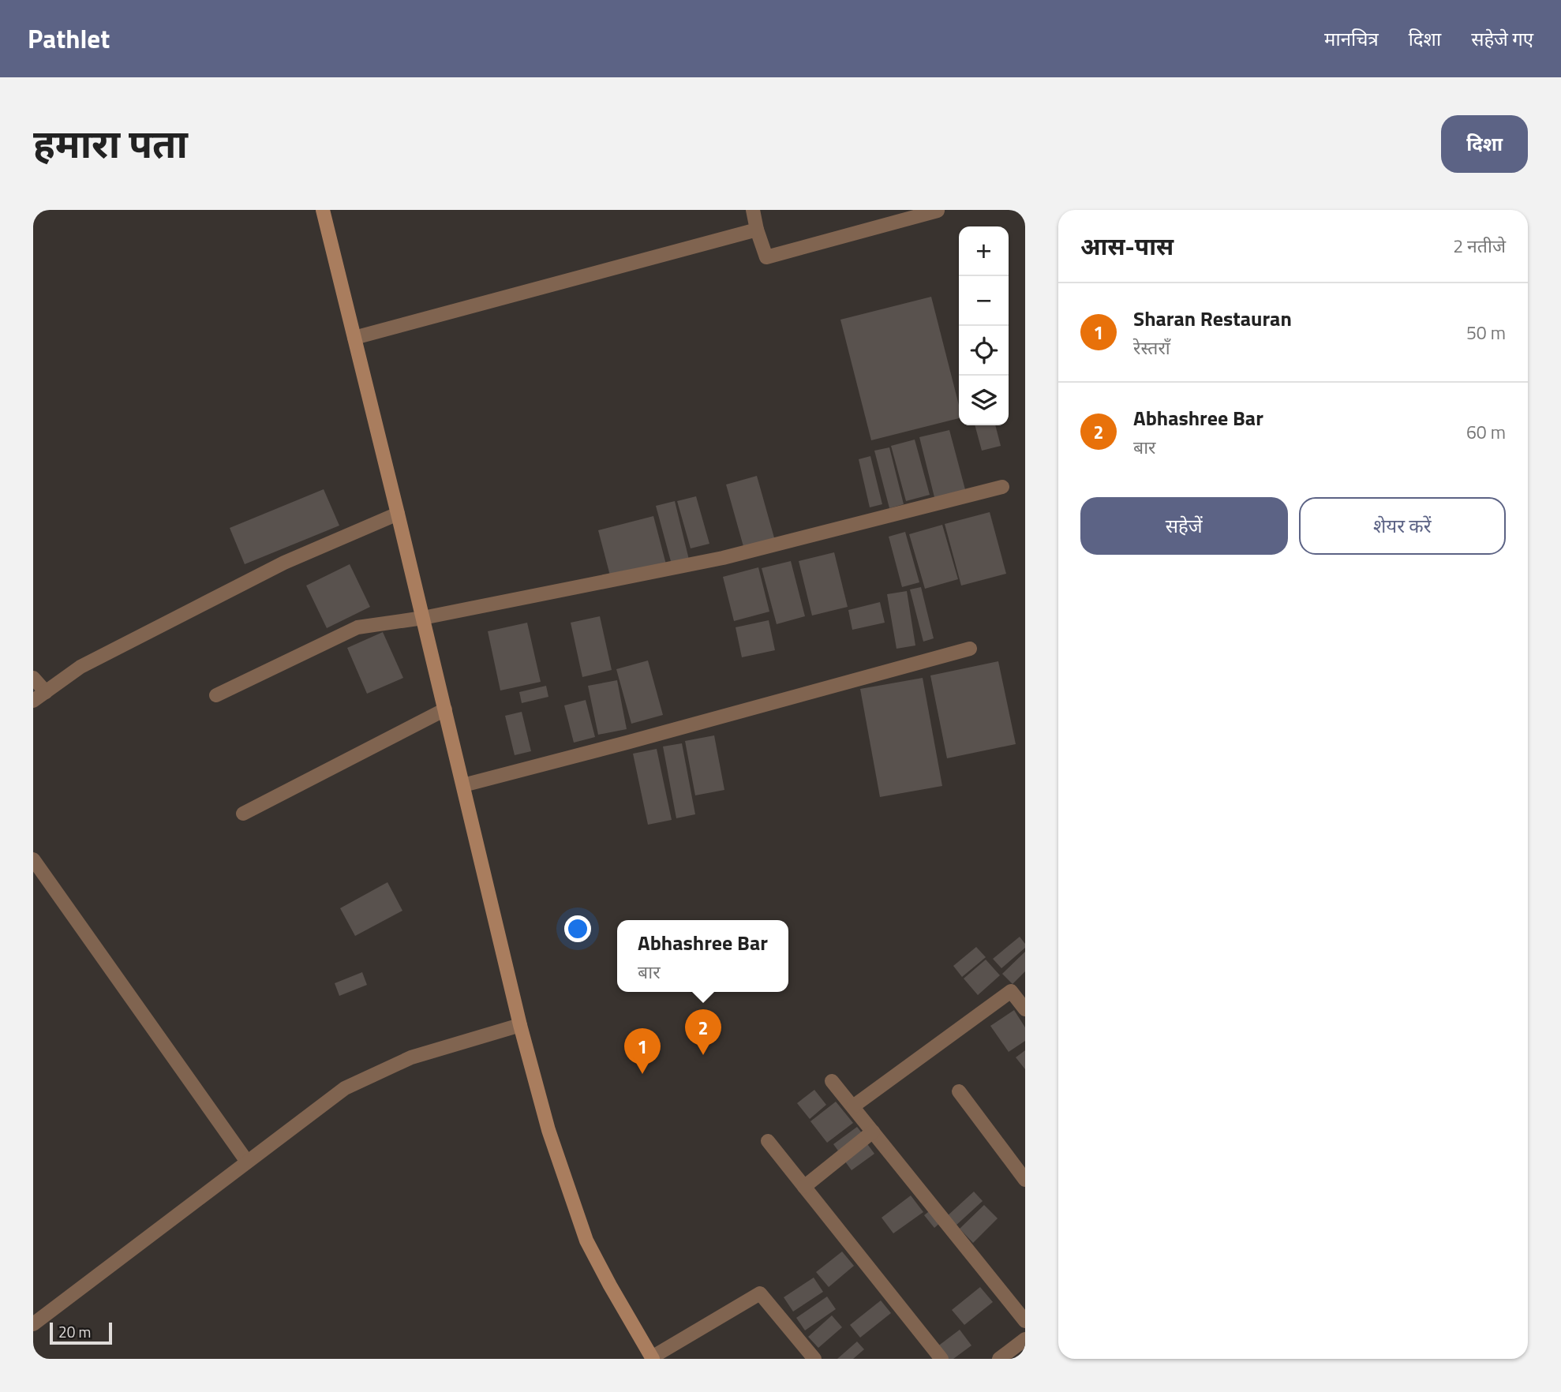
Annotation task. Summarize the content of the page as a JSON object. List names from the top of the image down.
{
  "scale_bar": "20 m",
  "page": {
    "header": "Pathlet",
    "nav": ["मानचित्र", "दिशा", "सहेजे गए"],
    "title": "हमारा पता",
    "buttons": [
      "दिशा",
      ["सहेजें", "शेयर करें"]
    ],
    "heading": ["आस-पास", "2 नतीजे"],
    "map_buttons": ["+", "−"],
    "list": [
      {
        "mark": "1",
        "name": "Sharan Restauran",
        "note": "रेस्तराँ",
        "value": "50 m"
      },
      {
        "mark": "2",
        "name": "Abhashree Bar",
        "note": "बार",
        "value": "60 m"
      }
    ],
    "popup": ["Abhashree Bar", "बार"],
    "pins": ["2", "1"],
    "scale": "20 m"
  }
}
